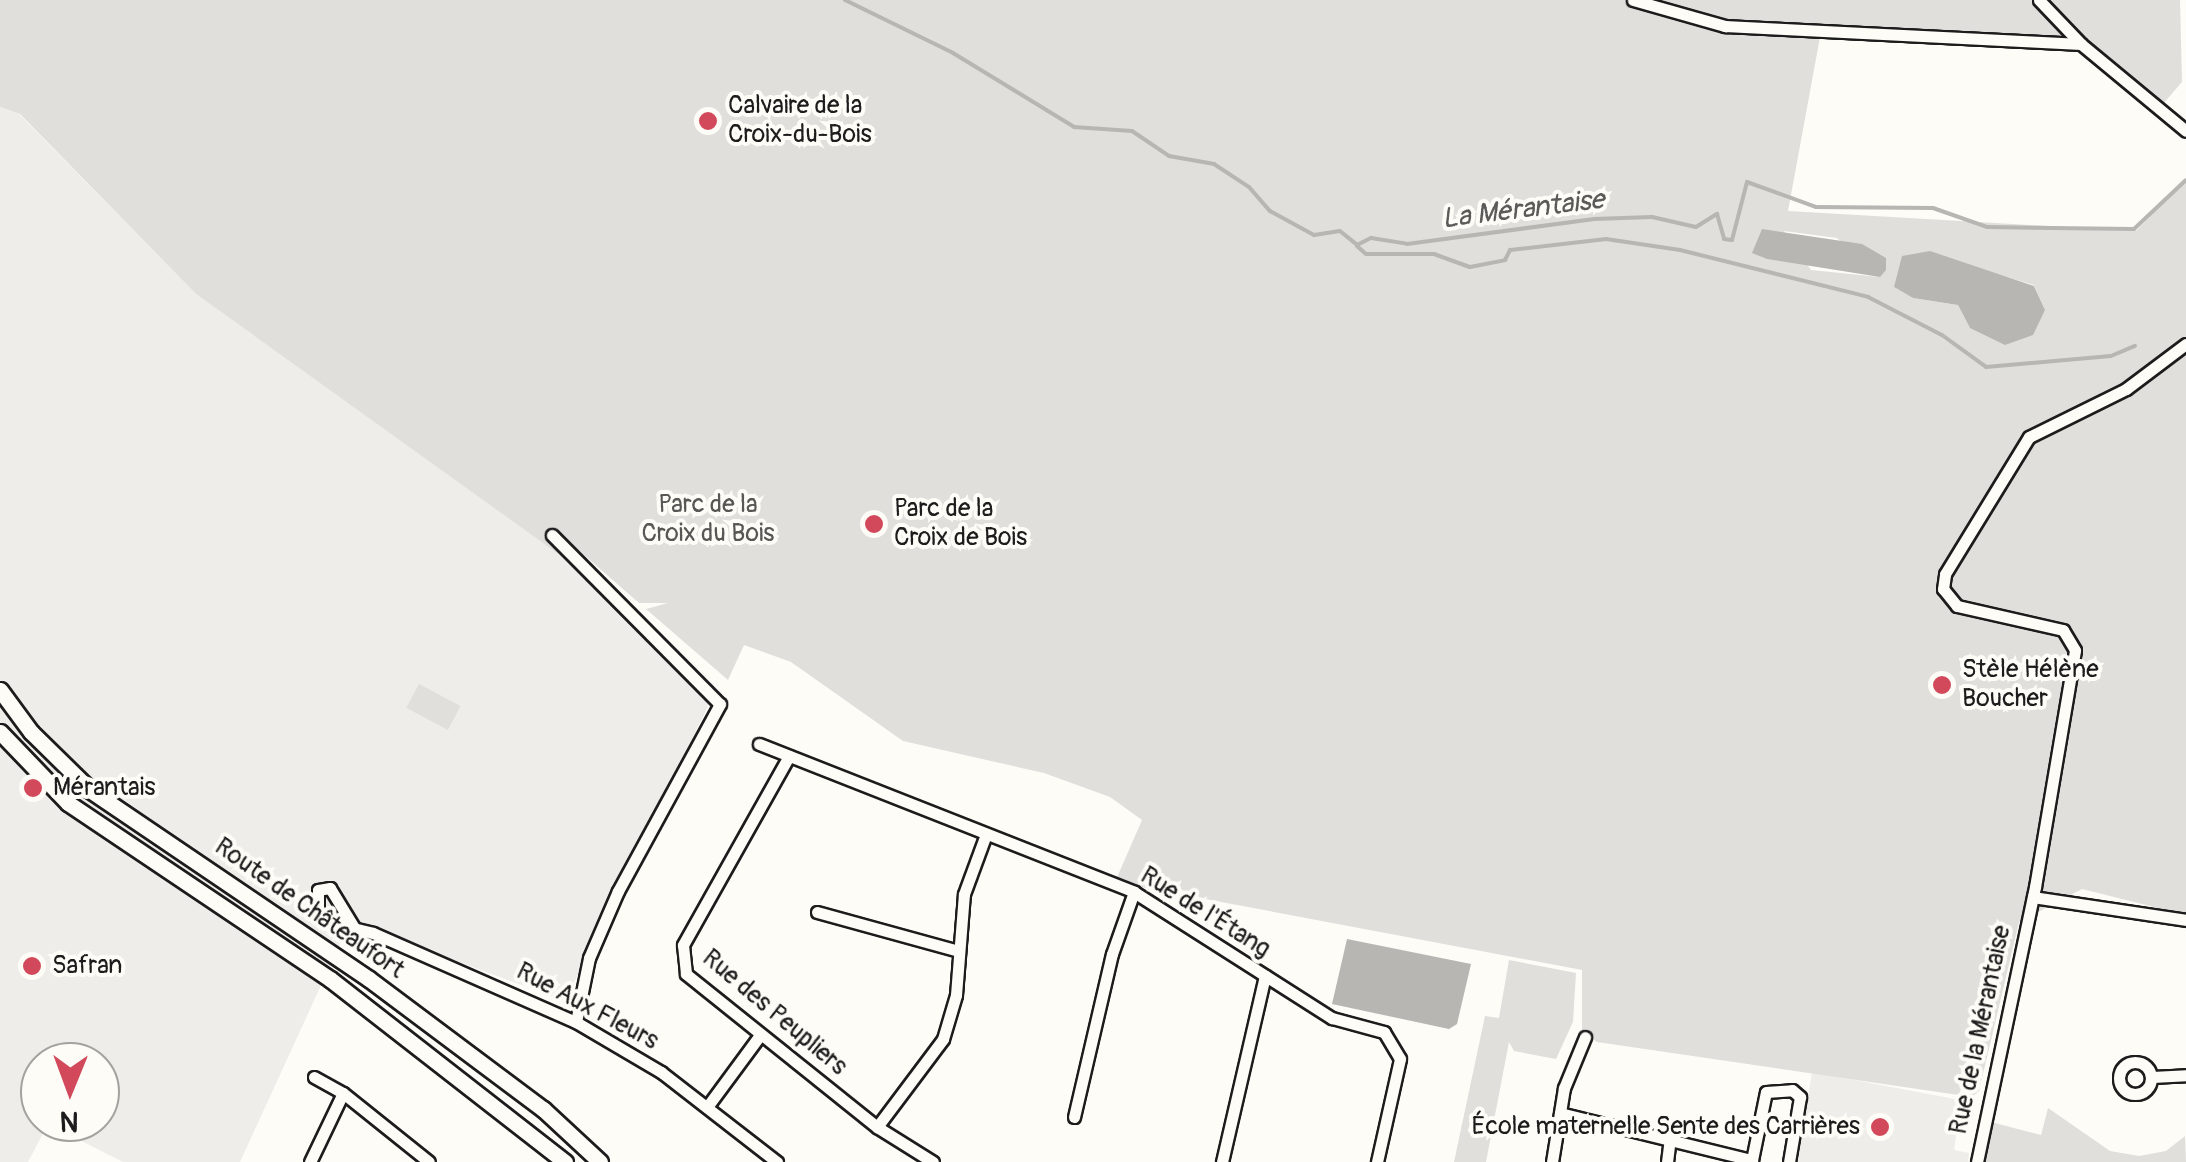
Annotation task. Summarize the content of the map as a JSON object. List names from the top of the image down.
{
  "streets": {
    "main road": ["Route de Châteaufort"],
    "street": [
      "Rue de l'Étang",
      "Rue Aux Fleurs",
      "Rue des Peupliers",
      "Rue de la Mérantaise"
    ]
  },
  "crossings": [
    ["Rue de l'Étang", "Rue des Peupliers"]
  ],
  "water": ["La Mérantaise"],
  "parks": ["Parc de la Croix du Bois"],
  "places": [
    "Calvaire de la Croix-du-Bois",
    "Parc de la Croix de Bois",
    "Stèle Hélène Boucher",
    "Mérantais",
    "Safran",
    "École maternelle Sente des Carrières"
  ],
  "north": "bottom"
}
